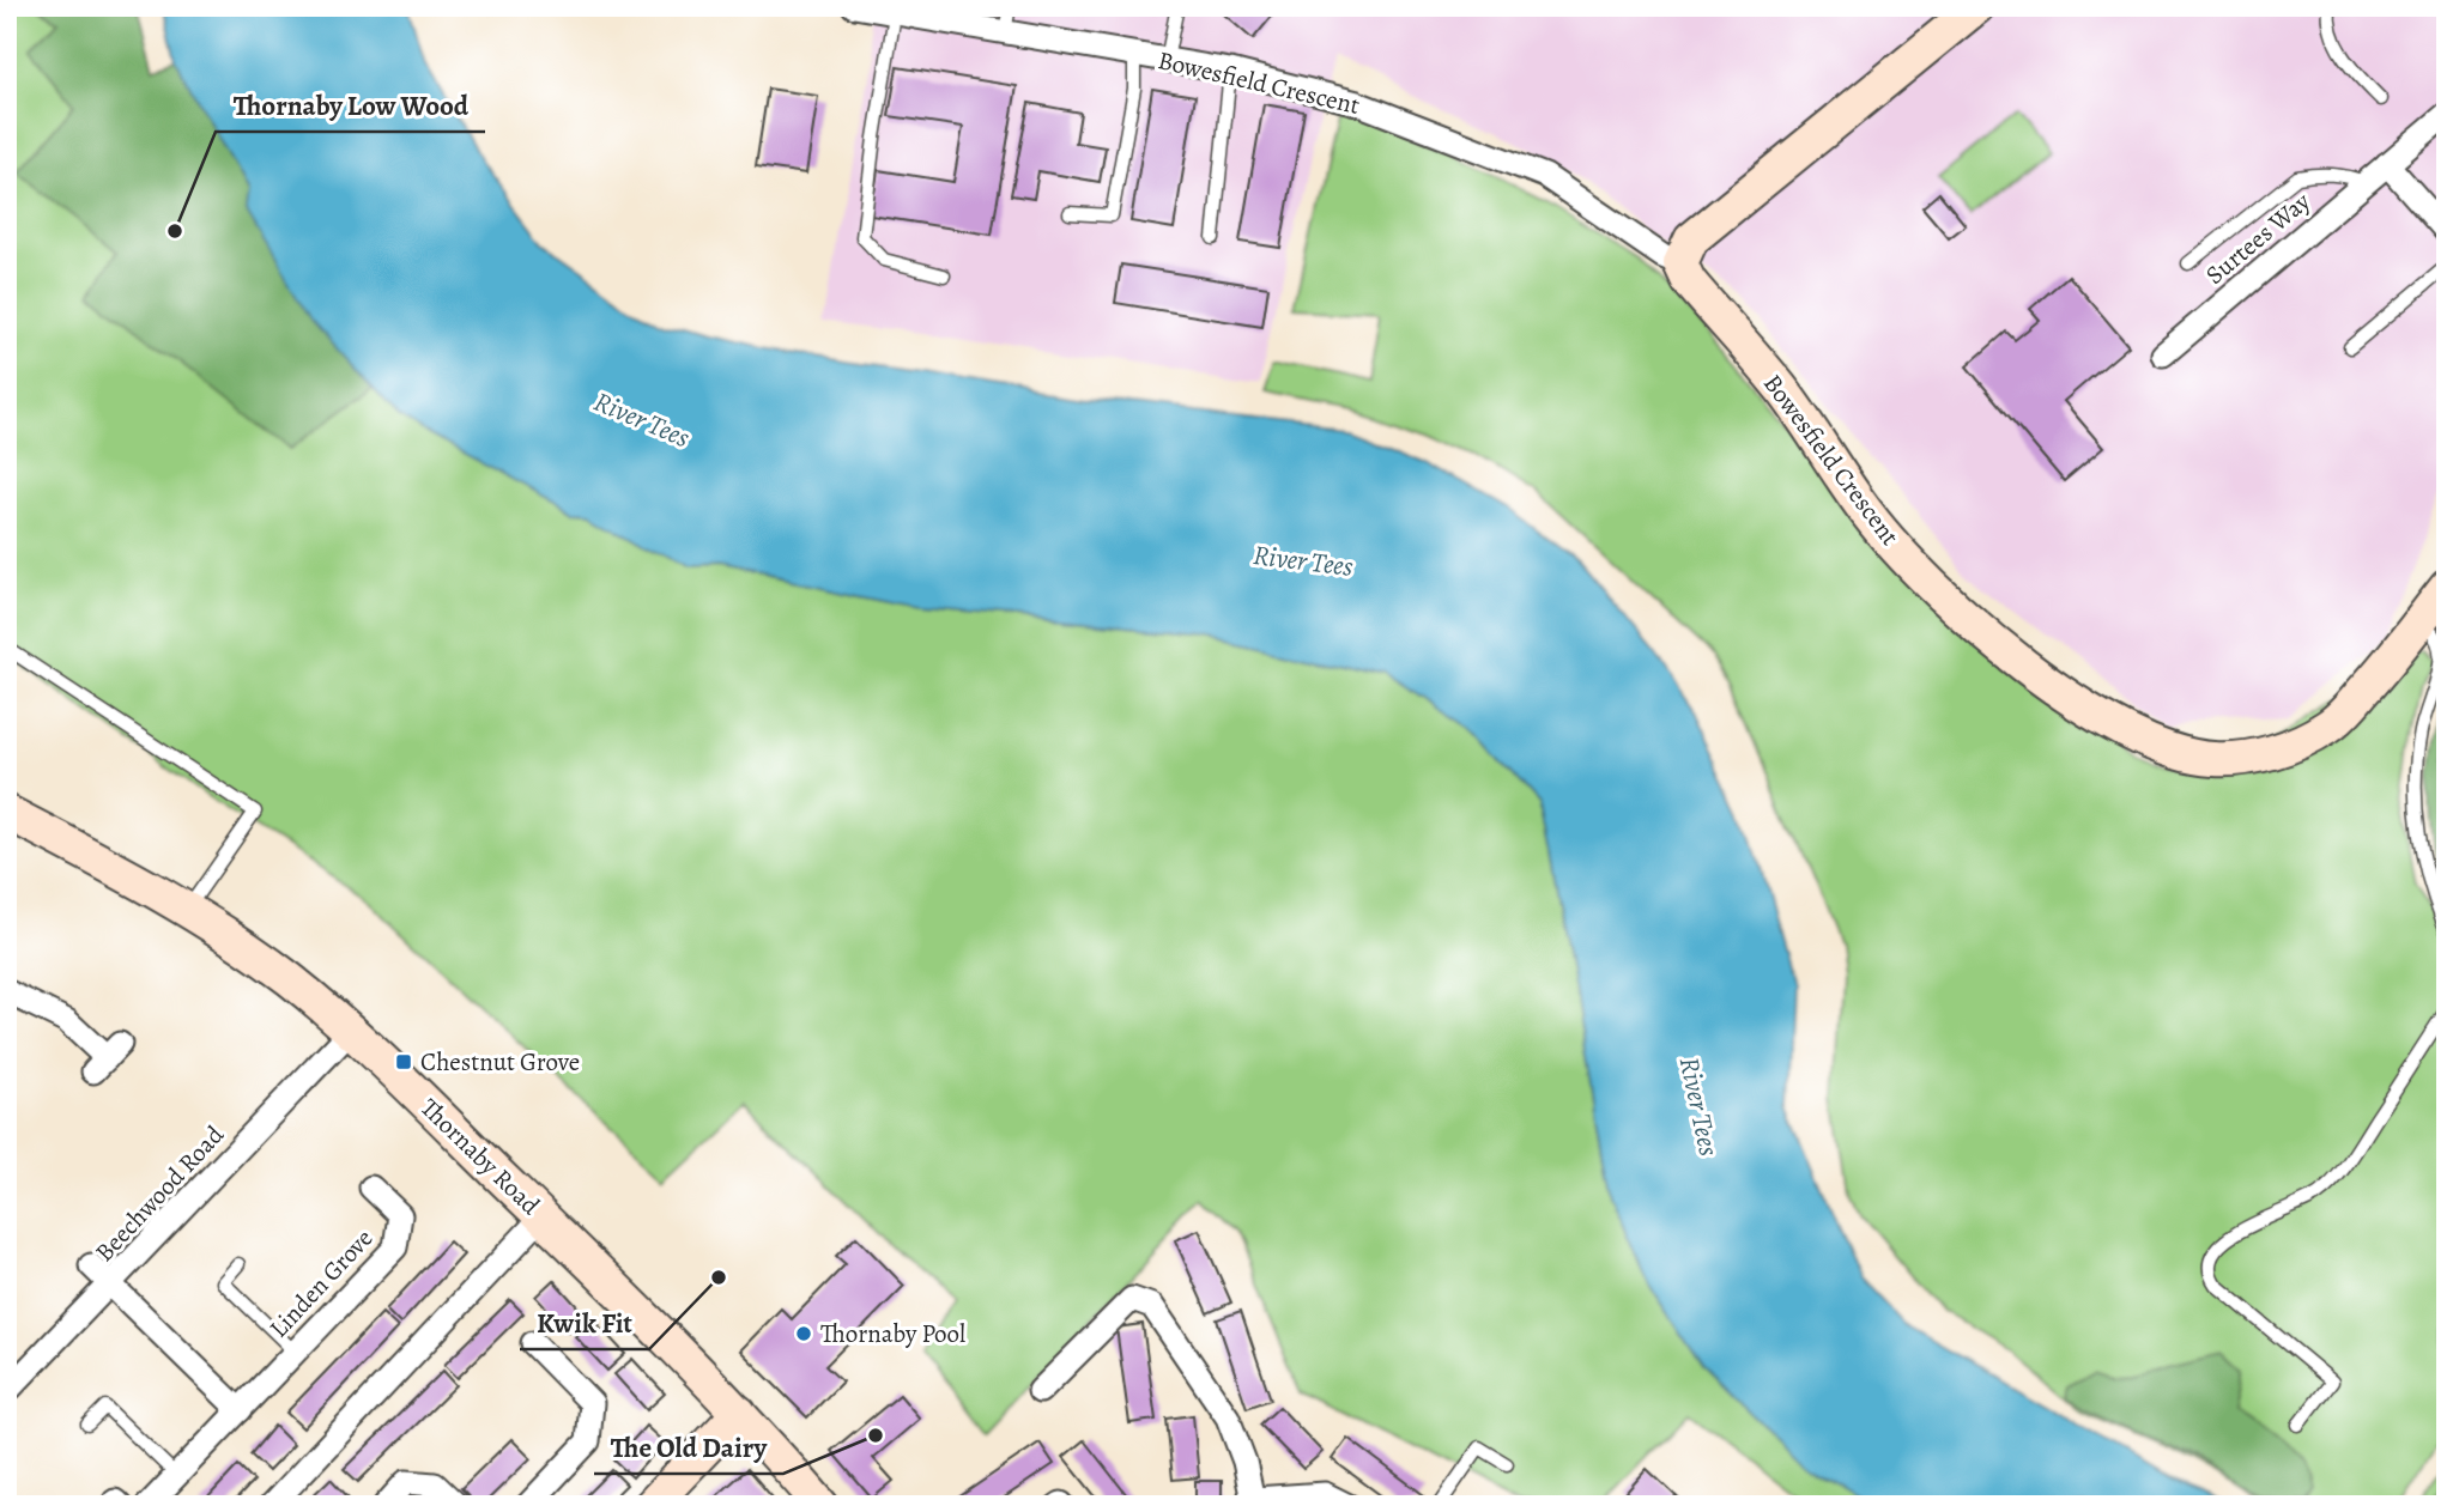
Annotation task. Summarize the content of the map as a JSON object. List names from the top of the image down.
{
  "streets": {
    "street": [
      "Bowesfield Crescent",
      "Surtees Way",
      "Thornaby Road",
      "Beechwood Road",
      "Linden Grove"
    ]
  },
  "crossings": [
    ["Thornaby Road", "Beechwood Road"]
  ],
  "water": ["River Tees"],
  "places": {
    "other": [
      "Thornaby Low Wood",
      "Kwik Fit",
      "Thornaby Pool",
      "The Old Dairy"
    ],
    "transit": ["Chestnut Grove"]
  }
}
